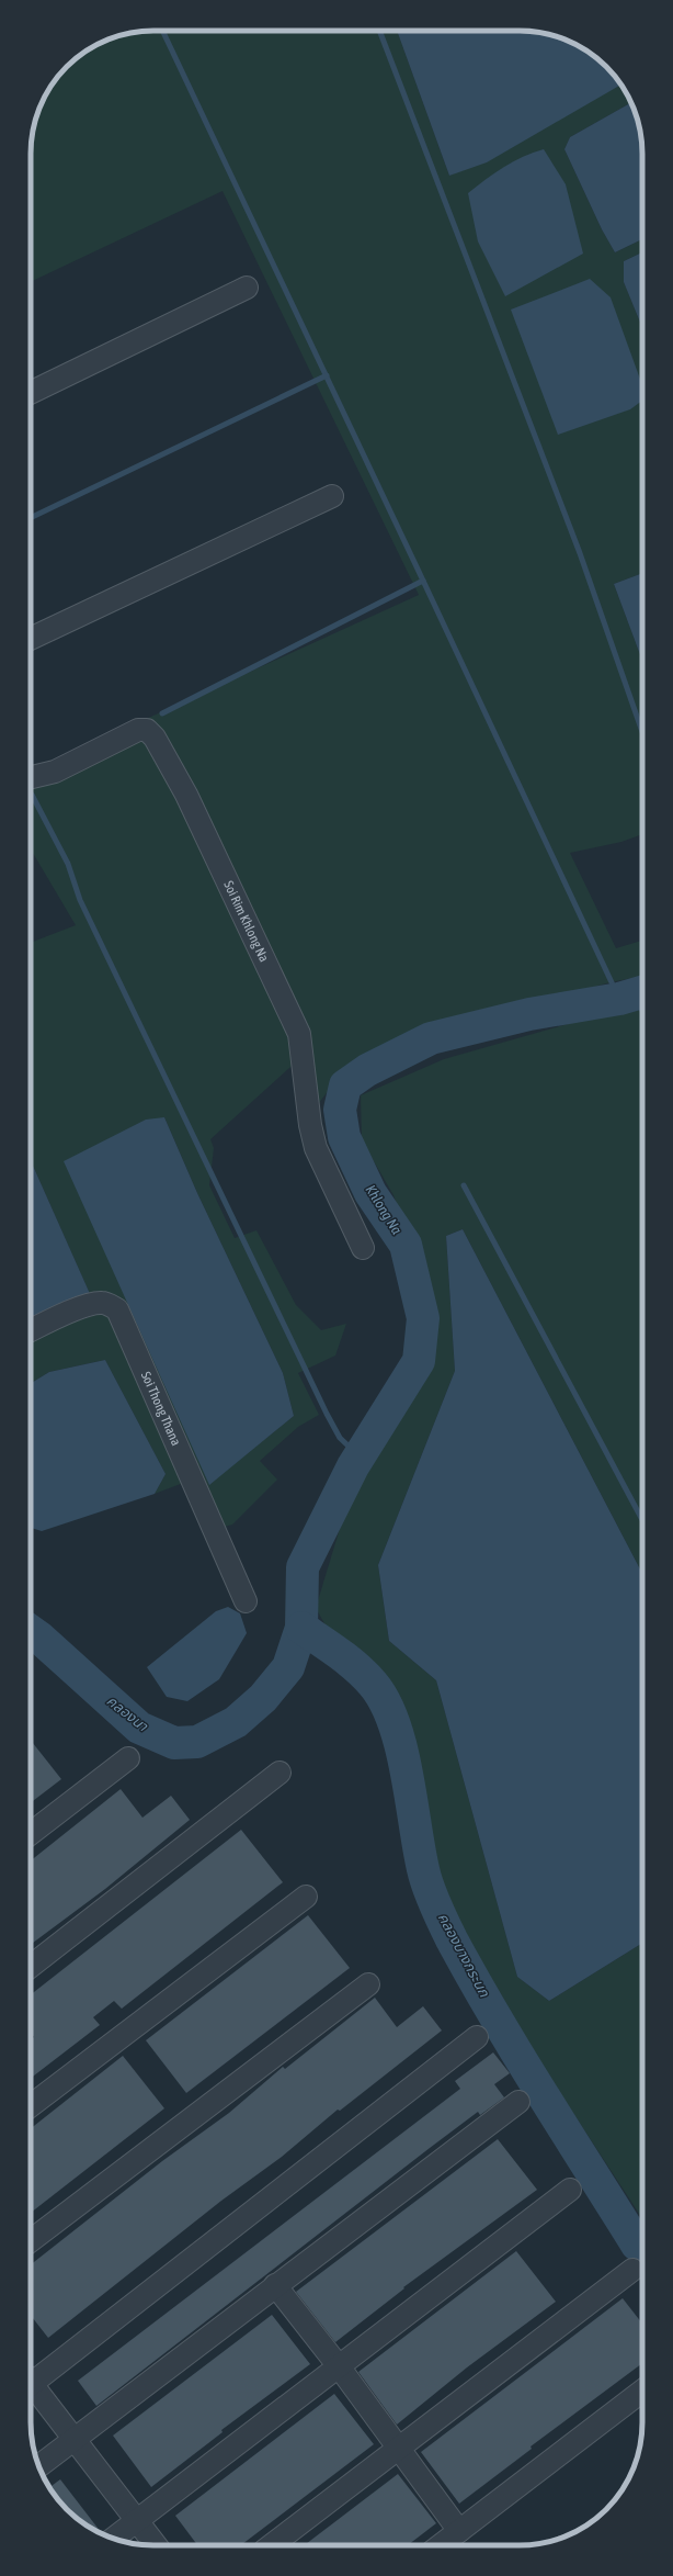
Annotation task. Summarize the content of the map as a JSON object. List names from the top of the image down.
{
  "streets": {
    "street": ["Soi Rim Khlong Na", "Soi Thong Thana"]
  },
  "water": ["Khlong Na", "คลองนา", "คลองบางกระนก"]
}
